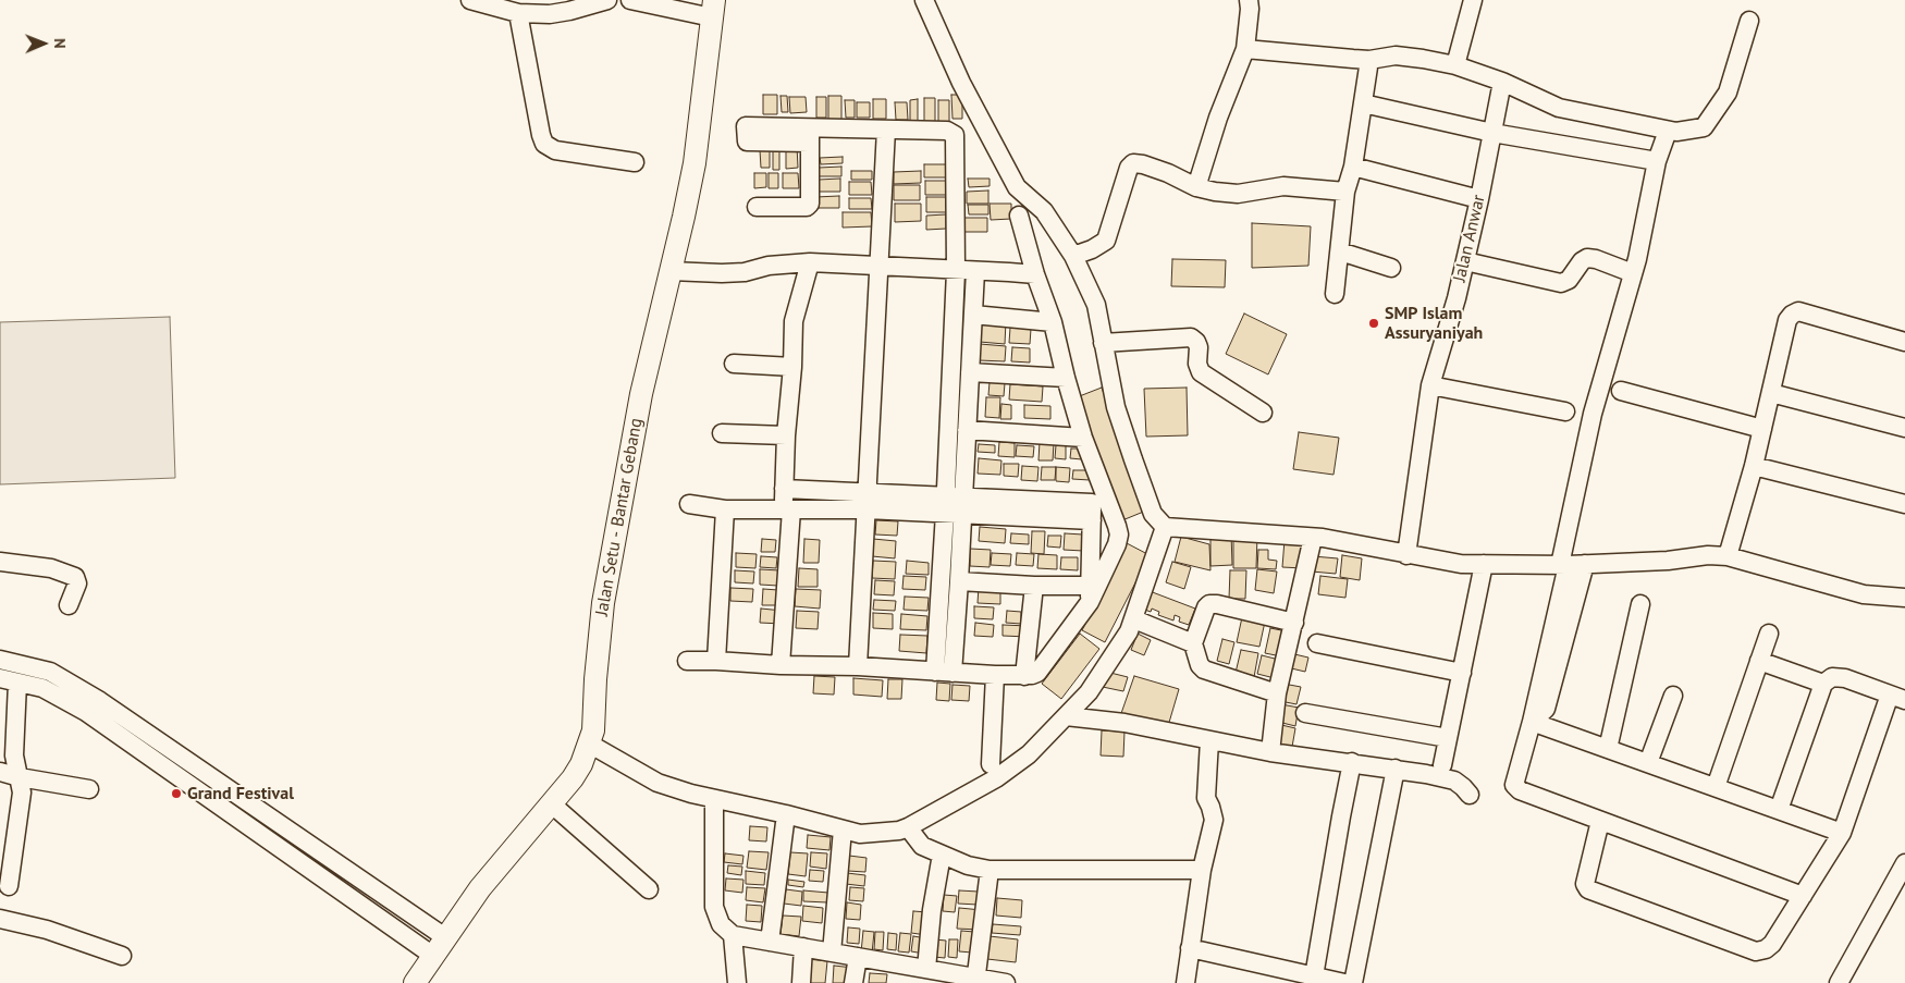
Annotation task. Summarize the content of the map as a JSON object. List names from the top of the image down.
{
  "streets": {
    "main road": ["Jalan Setu - Bantar Gebang"],
    "street": ["Jalan Anwar"]
  },
  "places": ["SMP Islam Assuryaniyah", "Grand Festival"],
  "north": "right"
}
